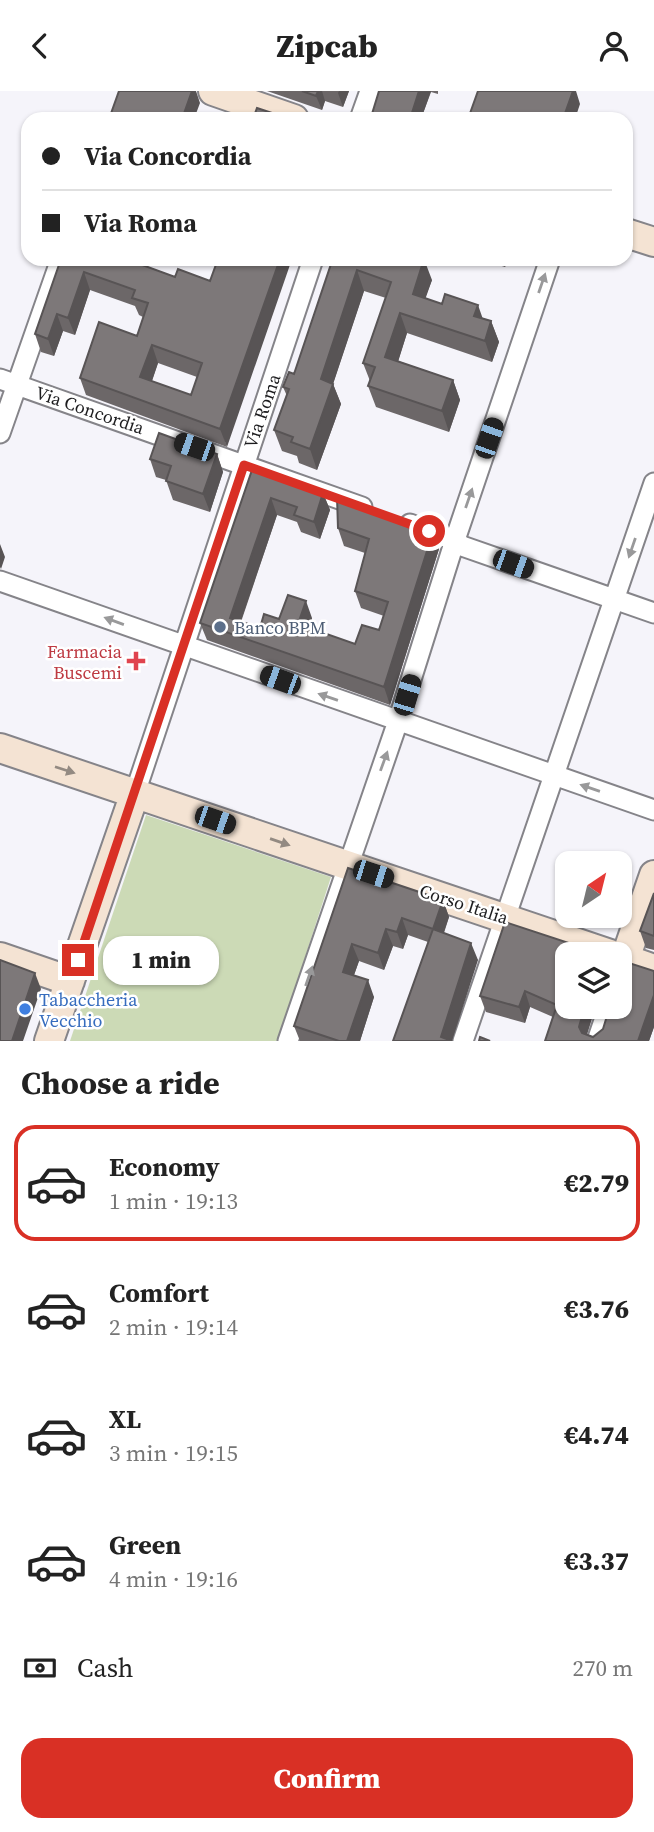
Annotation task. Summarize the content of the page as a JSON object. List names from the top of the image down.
{
  "streets": {
    "street": ["Via Concordia", "Via Roma", "Corso Italia"]
  },
  "crossings": [
    ["Via Concordia", "Via Roma"],
    ["Via Roma", "Corso Italia"]
  ],
  "places": {
    "other": ["Banco BPM", "Tabaccheria Vecchio"],
    "health": ["Farmacia Buscemi"]
  },
  "north": "top right",
  "page": {
    "header": "Zipcab",
    "banner": ["Via Concordia", "Via Roma"],
    "bubble": "1 min",
    "heading": "Choose a ride",
    "list": [
      {
        "name": "Economy",
        "note": "1 min · 19:13",
        "value": "€2.79"
      },
      {
        "name": "Comfort",
        "note": "2 min · 19:14",
        "value": "€3.76"
      },
      {
        "name": "XL",
        "note": "3 min · 19:15",
        "value": "€4.74"
      },
      {
        "name": "Green",
        "note": "4 min · 19:16",
        "value": "€3.37"
      }
    ],
    "pay": ["Cash", "270 m"],
    "buttons": "Confirm"
  }
}
